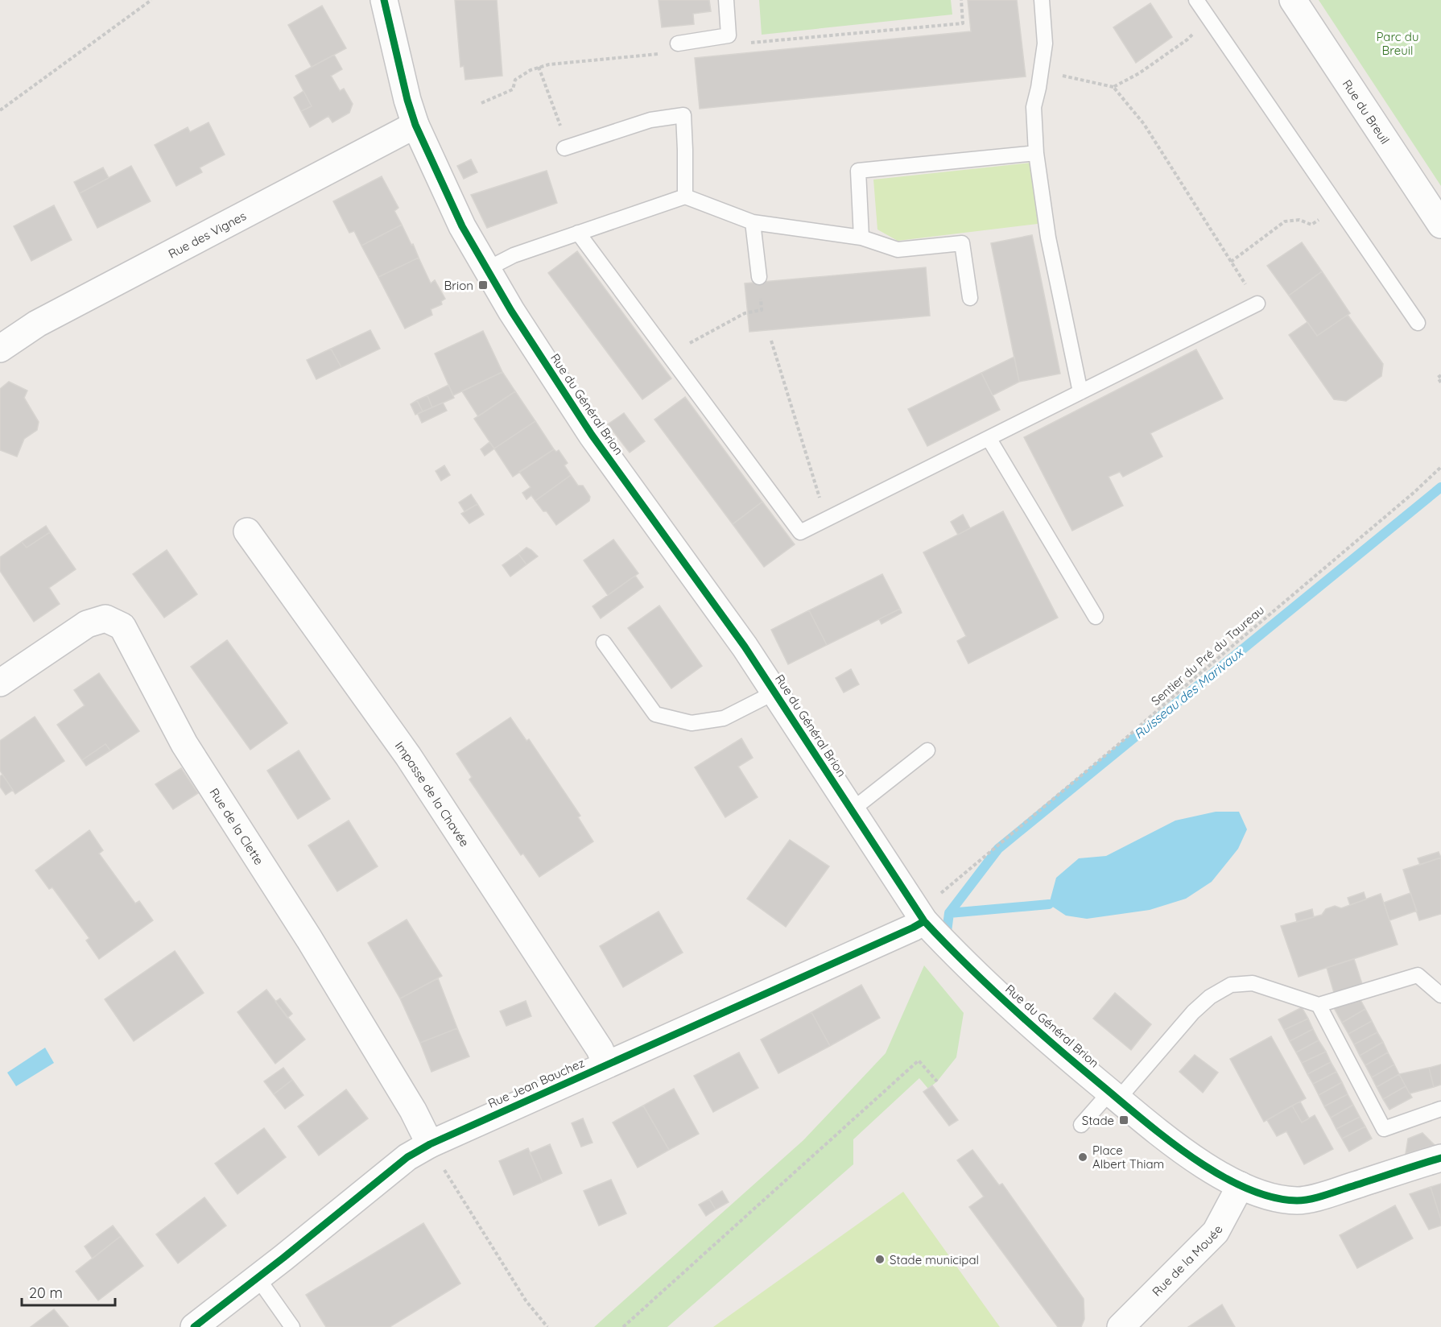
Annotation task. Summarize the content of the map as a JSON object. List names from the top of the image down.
{
  "streets": {
    "street": [
      "Rue du Breuil",
      "Rue des Vignes",
      "Rue du Général Brion",
      "Impasse de la Chavée",
      "Rue de la Clette",
      "Rue Jean Bauchez",
      "Rue de la Mouée"
    ],
    "path": ["Sentier du Pré du Taureau"]
  },
  "crossings": [
    ["Rue des Vignes", "Rue du Général Brion"],
    ["Rue du Général Brion", "Sentier du Pré du Taureau"],
    ["Rue du Général Brion", "Rue Jean Bauchez"],
    ["Rue du Général Brion", "Rue de la Mouée"],
    ["Sentier du Pré du Taureau", "Rue Jean Bauchez"],
    ["Impasse de la Chavée", "Rue Jean Bauchez"],
    ["Rue de la Clette", "Rue Jean Bauchez"]
  ],
  "water": ["Ruisseau des Marivaux"],
  "parks": ["Parc du Breuil"],
  "places": {
    "transit": ["Brion", "Stade"],
    "other": ["Place Albert Thiam", "Stade municipal"]
  },
  "scale_bar": "20 m"
}
